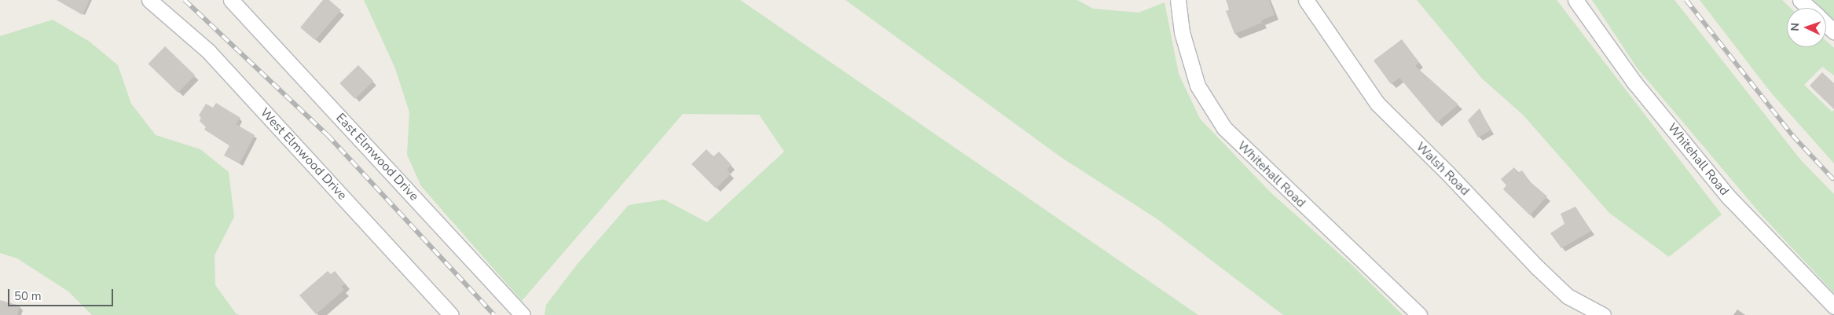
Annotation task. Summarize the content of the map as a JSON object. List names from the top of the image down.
{
  "streets": {
    "street": [
      "West Elmwood Drive",
      "East Elmwood Drive",
      "Whitehall Road",
      "Walsh Road"
    ]
  },
  "scale_bar": "50 m",
  "north": "left"
}
